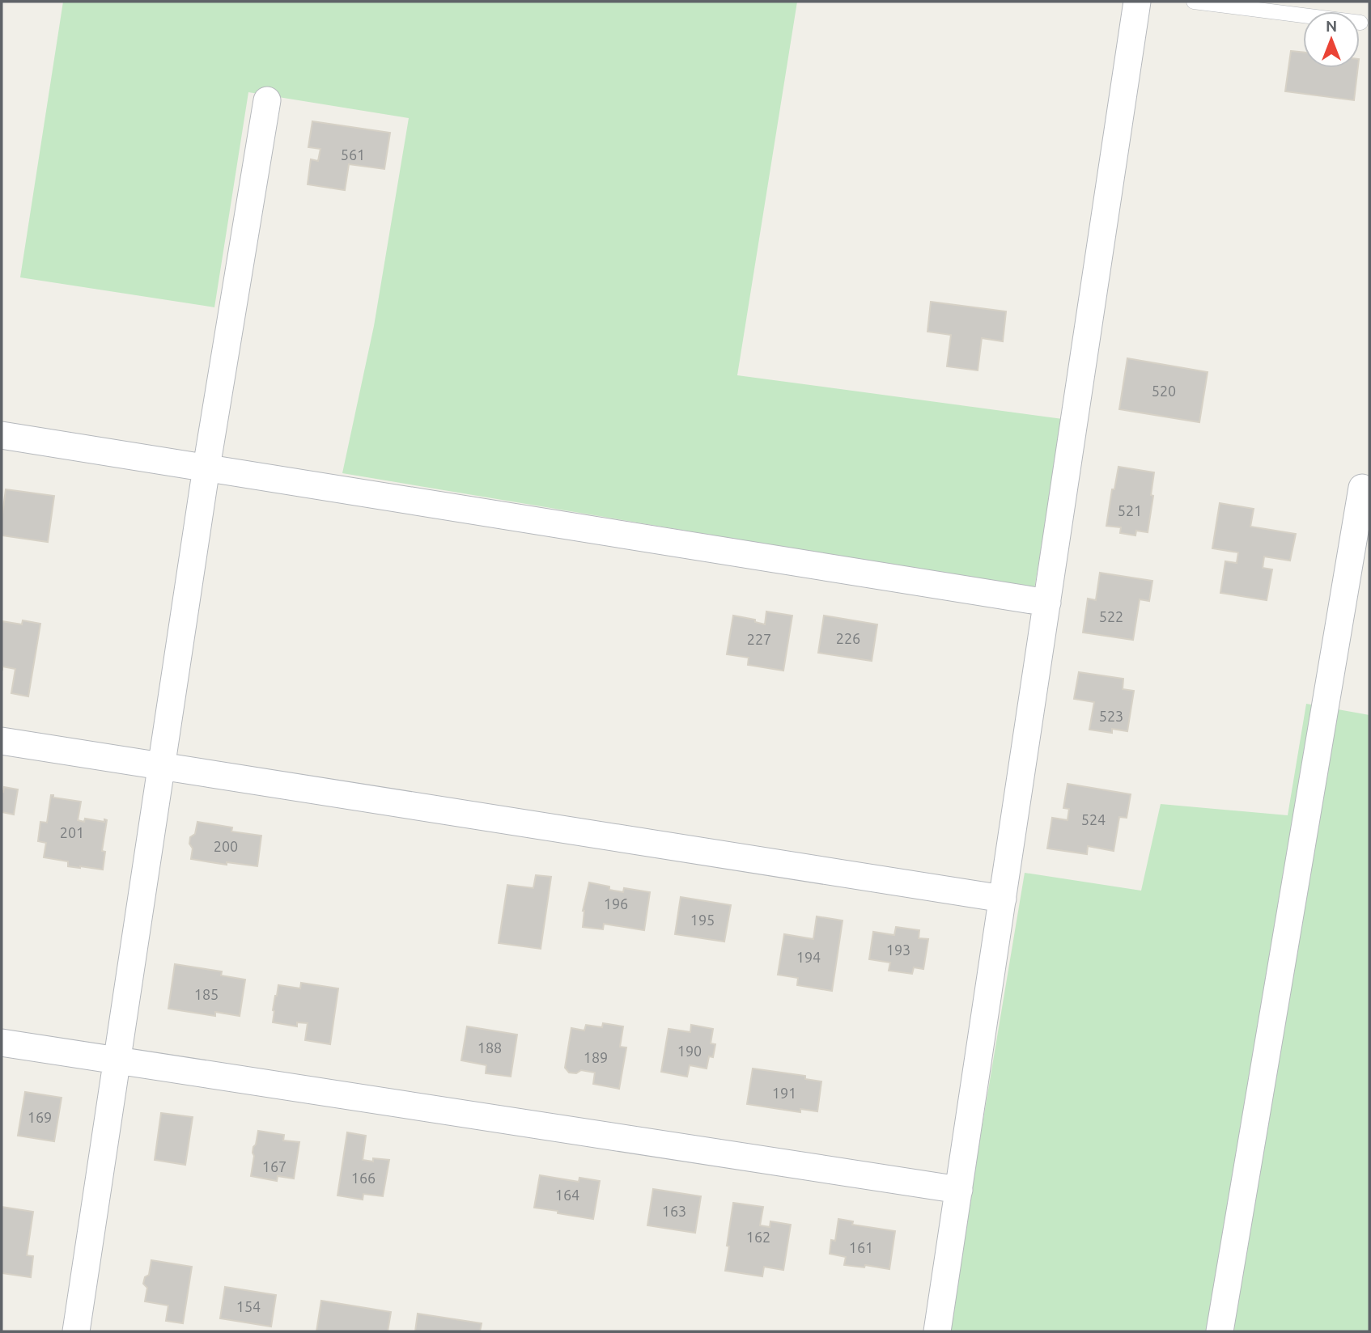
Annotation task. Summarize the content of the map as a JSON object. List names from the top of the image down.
{
  "house_numbers": [
    "561",
    "520",
    "521",
    "522",
    "226",
    "227",
    "523",
    "524",
    "201",
    "200",
    "196",
    "195",
    "193",
    "194",
    "185",
    "188",
    "190",
    "189",
    "191",
    "169",
    "167",
    "166",
    "164",
    "163",
    "162",
    "161",
    "154"
  ],
  "north": "top"
}
